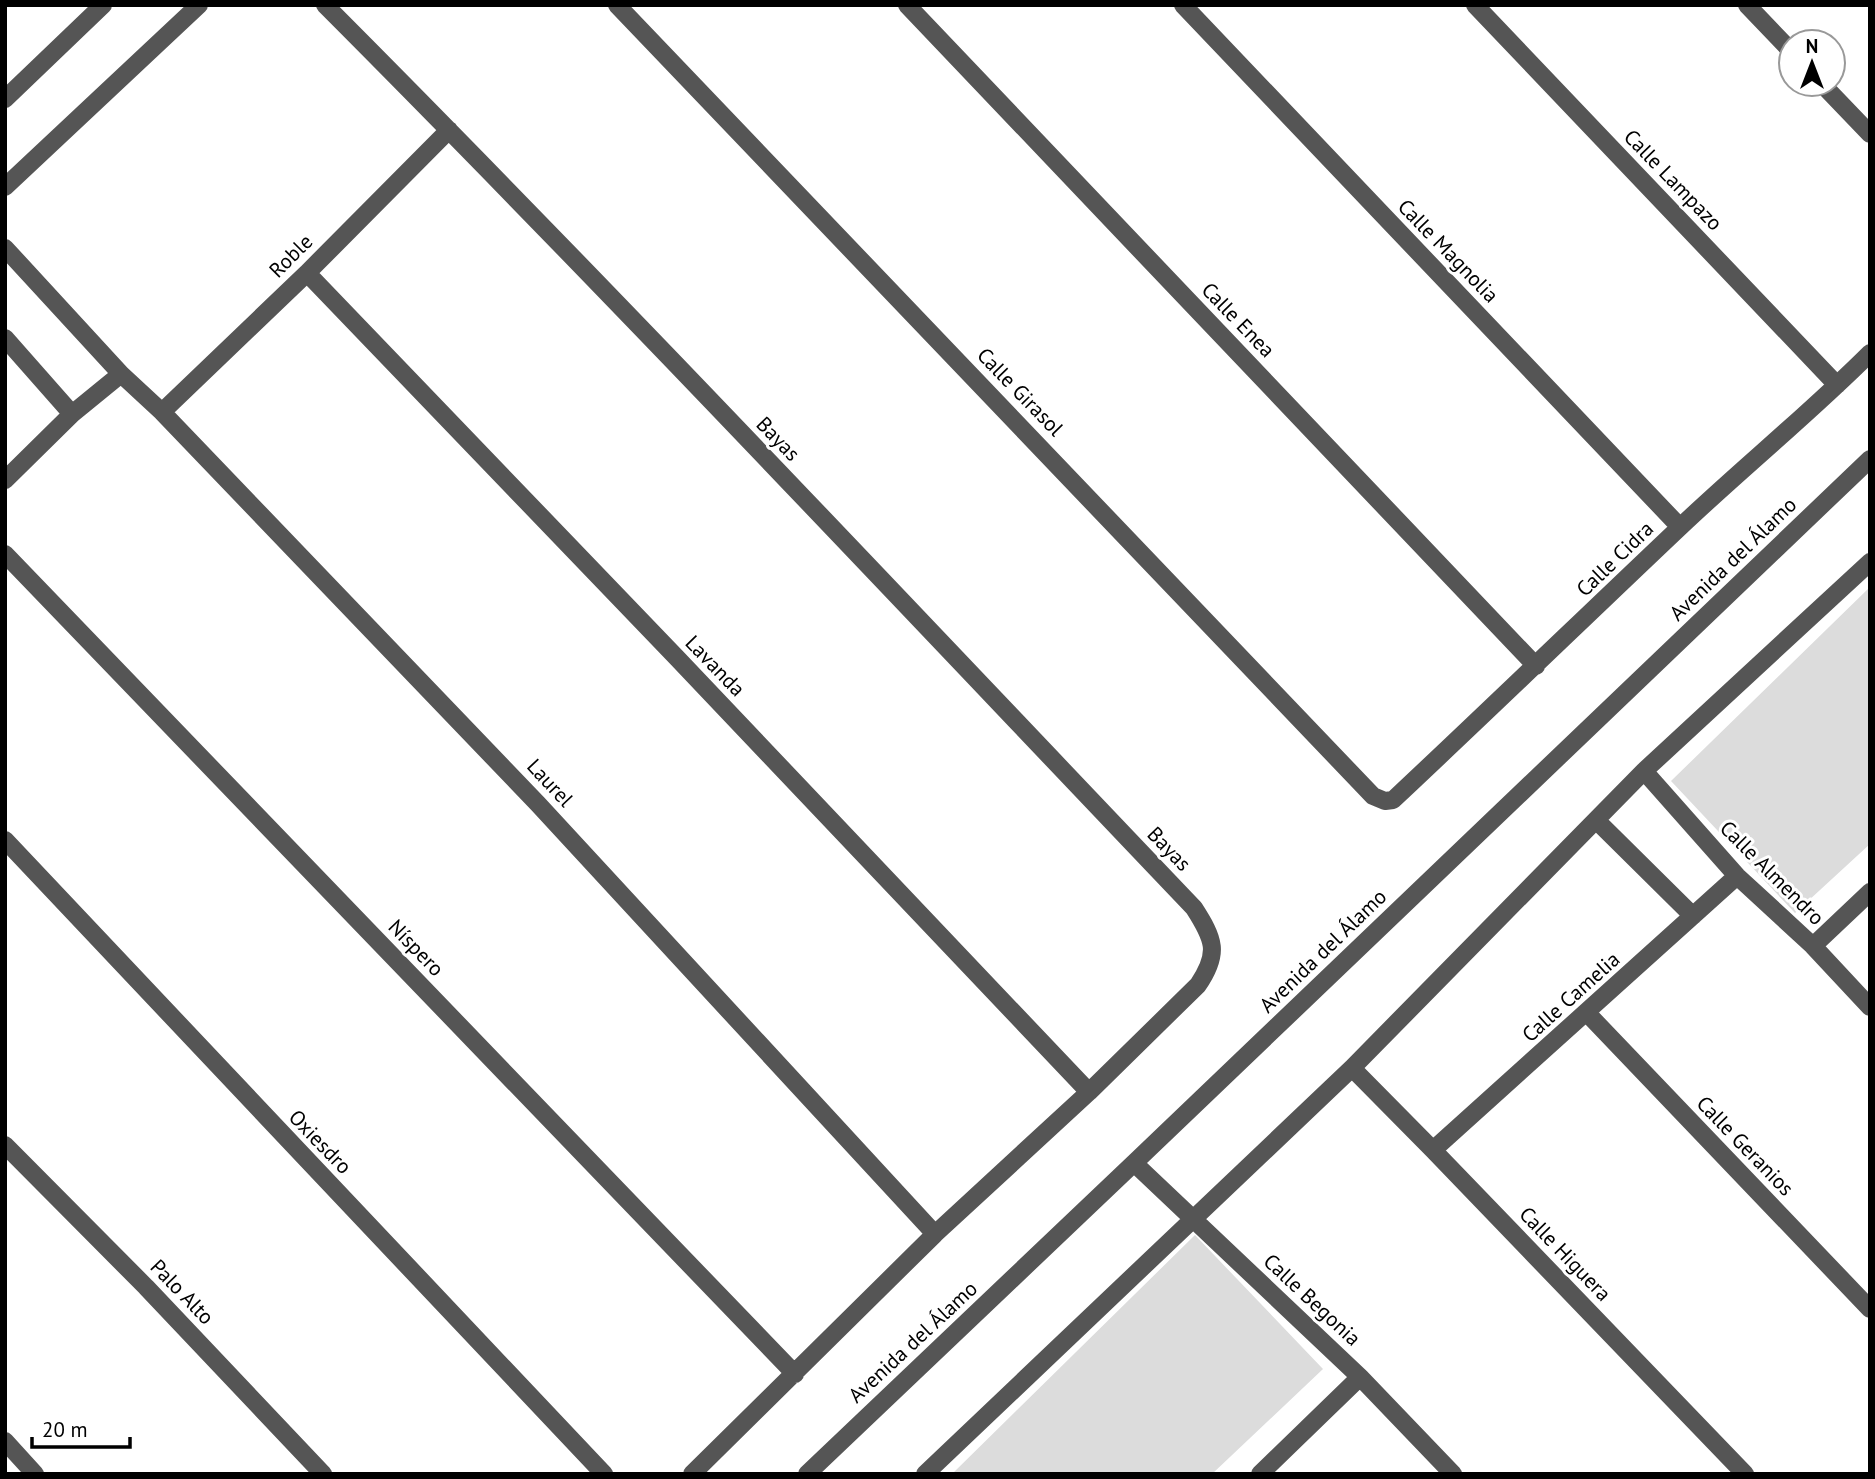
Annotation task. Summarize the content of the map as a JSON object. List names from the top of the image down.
{
  "streets": {
    "street": [
      "Calle Lampazo",
      "Calle Magnolia",
      "Roble",
      "Calle Enea",
      "Calle Girasol",
      "Bayas",
      "Calle Cidra",
      "Avenida del Álamo",
      "Lavanda",
      "Laurel",
      "Calle Almendro",
      "Níspero",
      "Calle Camelia",
      "Oxiesdro",
      "Calle Geranios",
      "Calle Higuera",
      "Palo Alto",
      "Calle Begonia"
    ]
  },
  "crossings": [
    ["Calle Lampazo", "Calle Cidra"],
    ["Calle Magnolia", "Calle Cidra"],
    ["Roble", "Bayas"],
    ["Roble", "Lavanda"],
    ["Roble", "Laurel"],
    ["Calle Enea", "Calle Cidra"],
    ["Calle Girasol", "Calle Cidra"],
    ["Bayas", "Lavanda"],
    ["Bayas", "Laurel"],
    ["Bayas", "Níspero"],
    ["Avenida del Álamo", "Calle Begonia"],
    ["Calle Almendro", "Calle Camelia"],
    ["Calle Camelia", "Calle Geranios"],
    ["Calle Camelia", "Calle Higuera"]
  ],
  "scale_bar": "20 m",
  "north": "top"
}
